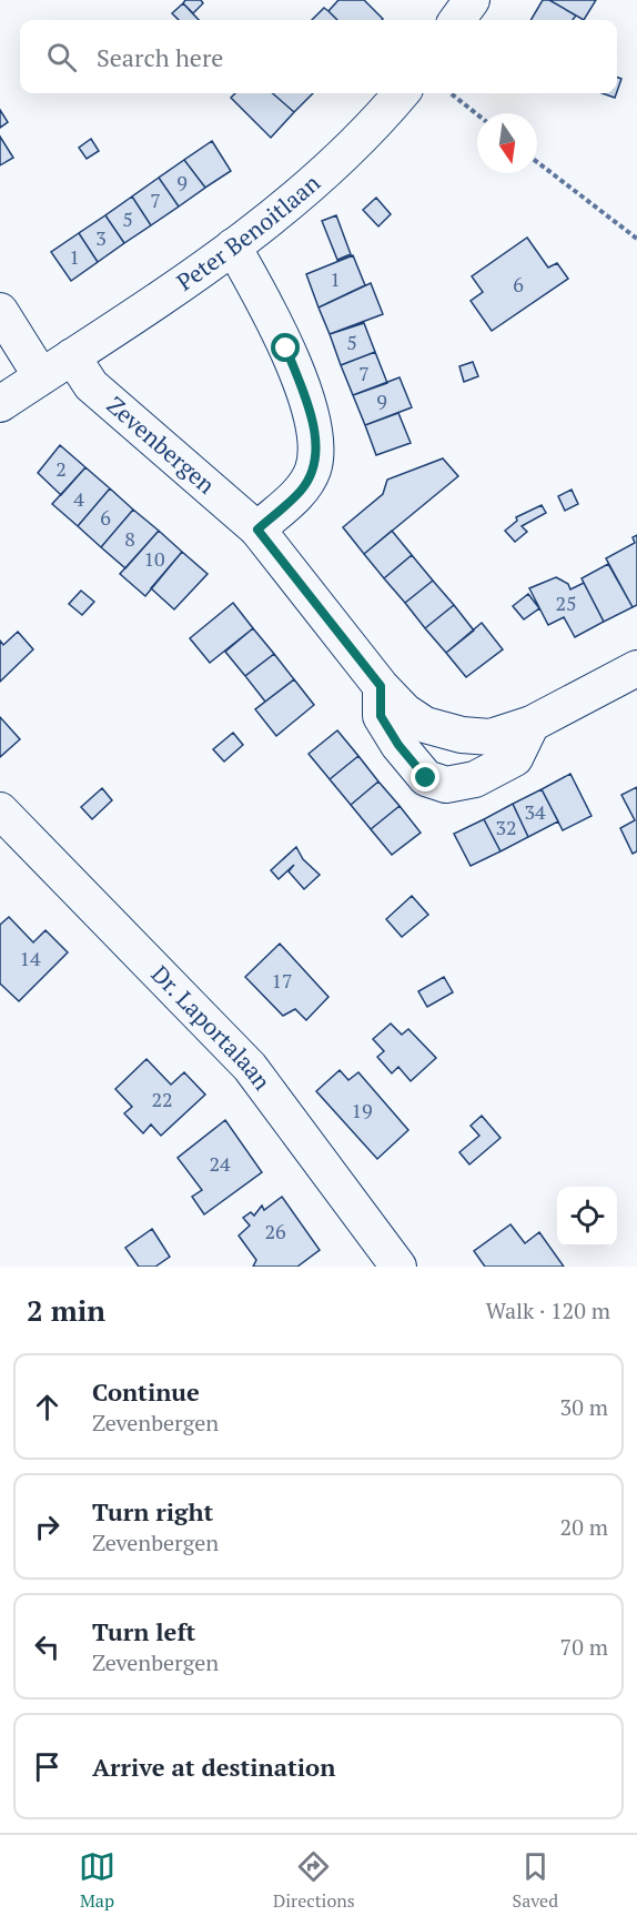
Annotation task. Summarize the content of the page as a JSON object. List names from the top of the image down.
{
  "streets": {
    "street": ["Peter Benoitlaan", "Zevenbergen", "Dr. Laportalaan"]
  },
  "crossings": [
    ["Peter Benoitlaan", "Zevenbergen"]
  ],
  "house_numbers": [
    "9",
    "7",
    "5",
    "3",
    "1",
    "1",
    "6",
    "5",
    "7",
    "9",
    "2",
    "4",
    "6",
    "8",
    "10",
    "25",
    "34",
    "32",
    "14",
    "17",
    "22",
    "19",
    "24",
    "26"
  ],
  "north": "bottom",
  "page": {
    "search": "Search here",
    "heading": ["2 min", "Walk · 120 m"],
    "list": [
      ["Continue", "Zevenbergen", "30 m"],
      ["Turn right", "Zevenbergen", "20 m"],
      ["Turn left", "Zevenbergen", "70 m"],
      "Arrive at destination"
    ],
    "nav": ["Map", "Directions", "Saved"]
  }
}
